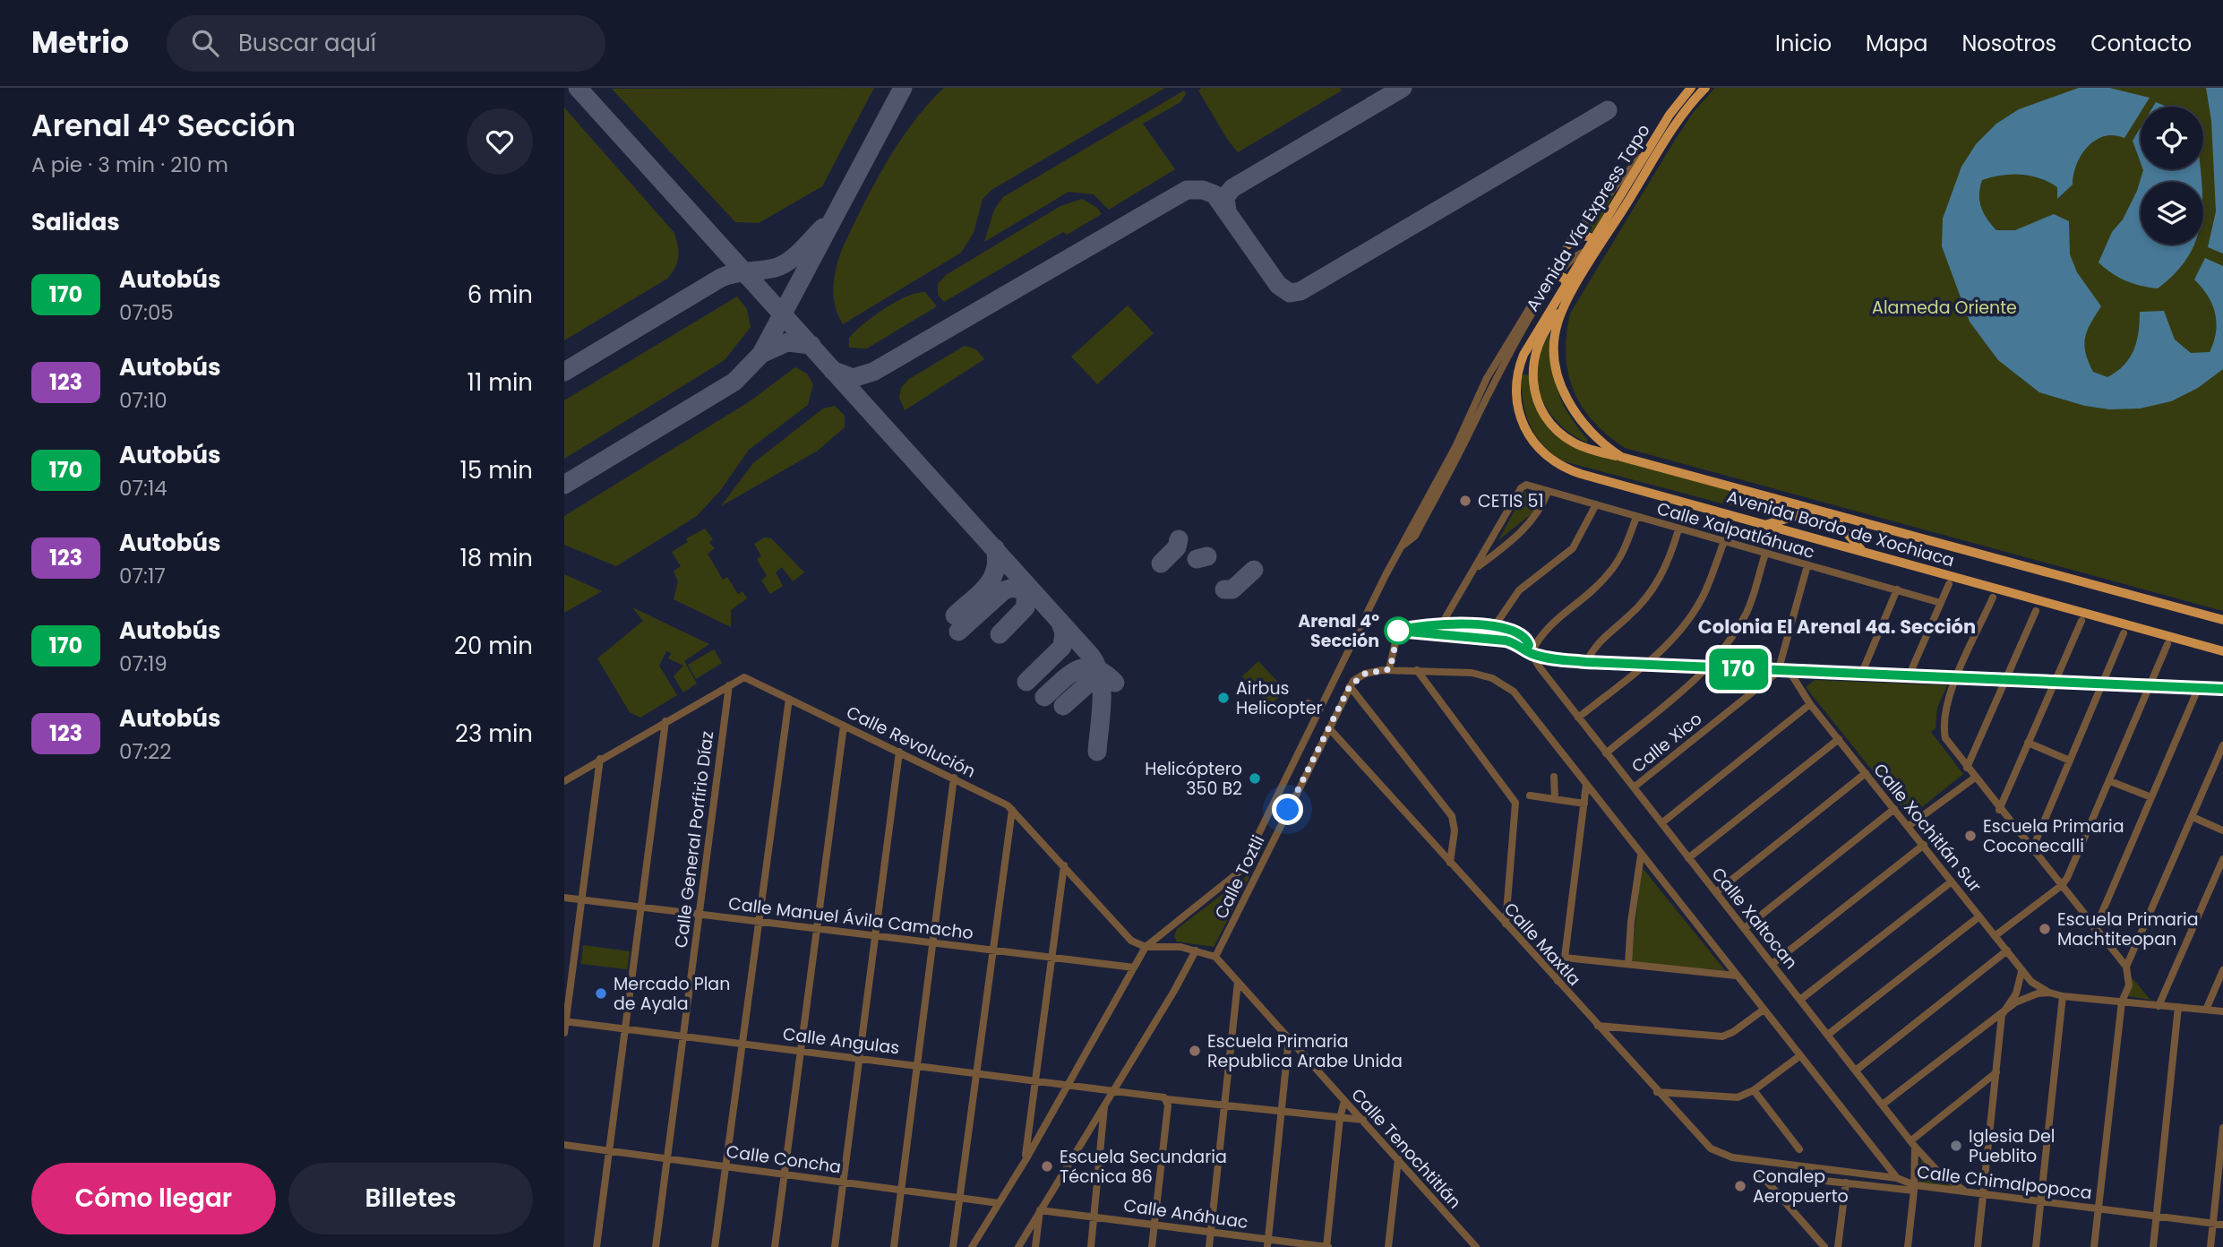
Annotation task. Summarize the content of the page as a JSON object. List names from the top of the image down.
{
  "streets": {
    "main road": ["Avenida Vía Express Tapo", "Avenida Bordo de Xochiaca"],
    "street": [
      "Calle Xalpatláhuac",
      "Calle Revolución",
      "Calle Xico",
      "Calle Xochitlán Sur",
      "Calle General Porfirio Díaz",
      "Calle Toztli",
      "Calle Manuel Ávila Camacho",
      "Calle Xaltocan",
      "Calle Maxtla",
      "Calle Angulas",
      "Calle Tenochtitlán",
      "Calle Concha",
      "Calle Chimalpopoca",
      "Calle Anáhuac"
    ]
  },
  "crossings": [
    ["Avenida Vía Express Tapo", "Avenida Bordo de Xochiaca"],
    ["Calle Revolución", "Calle General Porfirio Díaz"],
    ["Calle Xico", "Calle Xaltocan"],
    ["Calle General Porfirio Díaz", "Calle Manuel Ávila Camacho"],
    ["Calle General Porfirio Díaz", "Calle Angulas"],
    ["Calle General Porfirio Díaz", "Calle Concha"],
    ["Calle Toztli", "Calle Maxtla"],
    ["Calle Toztli", "Calle Tenochtitlán"],
    ["Calle Xaltocan", "Calle Chimalpopoca"],
    ["Calle Maxtla", "Calle Chimalpopoca"],
    ["Calle Angulas", "Calle Tenochtitlán"]
  ],
  "districts": ["Colonia El Arenal 4a. Sección"],
  "parks": ["Alameda Oriente"],
  "places": [
    "CETIS 51",
    "Arenal 4° Sección",
    "Airbus Helicopter",
    "Helicóptero 350 B2",
    "Escuela Primaria Coconecalli",
    "Escuela Primaria Machtiteopan",
    "Mercado Plan de Ayala",
    "Escuela Primaria Republica Arabe Unida",
    "Iglesia Del Pueblito",
    "Escuela Secundaria Técnica 86",
    "Conalep Aeropuerto"
  ],
  "lines": ["bus line 170"],
  "page": {
    "header": "Metrio",
    "search": "Buscar aquí",
    "nav": [
      "Inicio",
      "Mapa",
      "Nosotros",
      "Contacto"
    ],
    "heading": [
      ["Arenal 4° Sección", "A pie · 3 min · 210 m"],
      "Salidas"
    ],
    "on_map": "170",
    "list": [
      {
        "mark": "170",
        "name": "Autobús",
        "note": "07:05",
        "value": "6 min"
      },
      {
        "mark": "123",
        "name": "Autobús",
        "note": "07:10",
        "value": "11 min"
      },
      {
        "mark": "170",
        "name": "Autobús",
        "note": "07:14",
        "value": "15 min"
      },
      {
        "mark": "123",
        "name": "Autobús",
        "note": "07:17",
        "value": "18 min"
      },
      {
        "mark": "170",
        "name": "Autobús",
        "note": "07:19",
        "value": "20 min"
      },
      {
        "mark": "123",
        "name": "Autobús",
        "note": "07:22",
        "value": "23 min"
      }
    ],
    "buttons": ["Cómo llegar", "Billetes"]
  }
}
